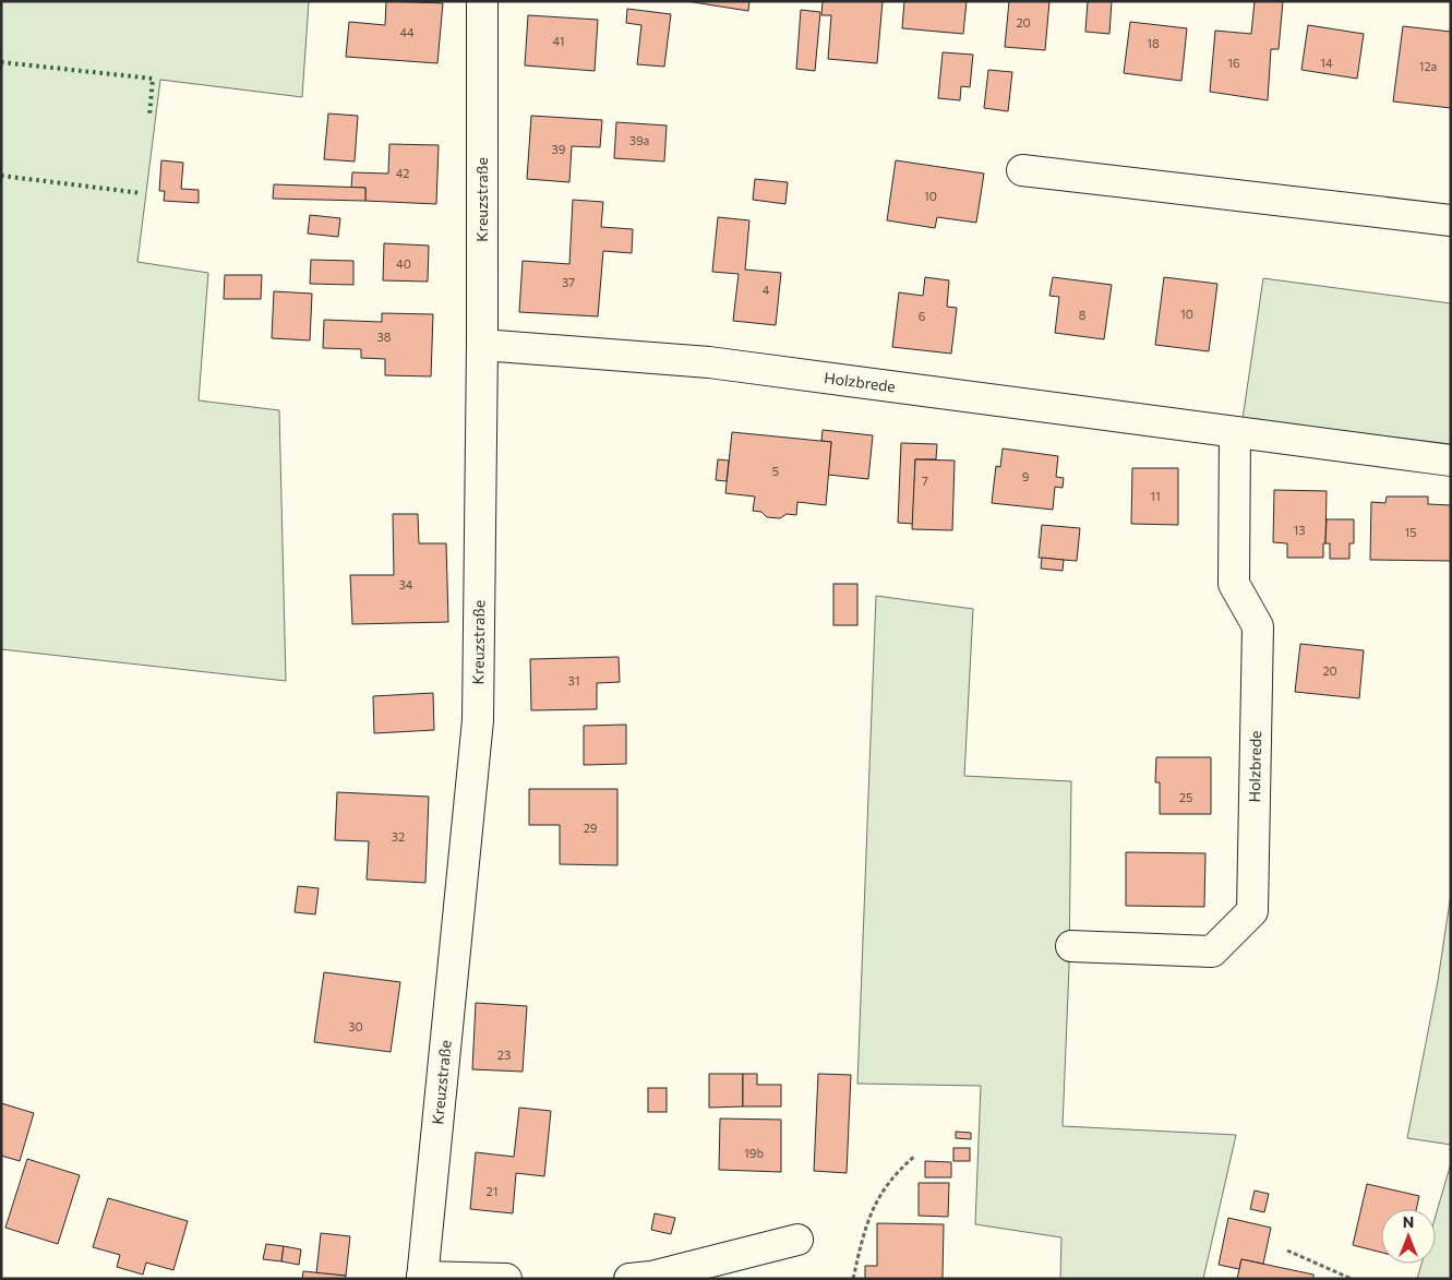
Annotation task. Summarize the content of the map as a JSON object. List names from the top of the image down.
{
  "streets": {
    "street": ["Kreuzstraße", "Holzbrede"]
  },
  "crossings": [
    ["Kreuzstraße", "Holzbrede"]
  ],
  "house_numbers": [
    "20",
    "44",
    "41",
    "18",
    "16",
    "14",
    "12a",
    "39a",
    "39",
    "42",
    "10",
    "40",
    "37",
    "4",
    "10",
    "8",
    "6",
    "38",
    "5",
    "9",
    "7",
    "11",
    "13",
    "15",
    "34",
    "20",
    "31",
    "25",
    "29",
    "32",
    "30",
    "23",
    "19b",
    "21"
  ],
  "north": "top"
}
